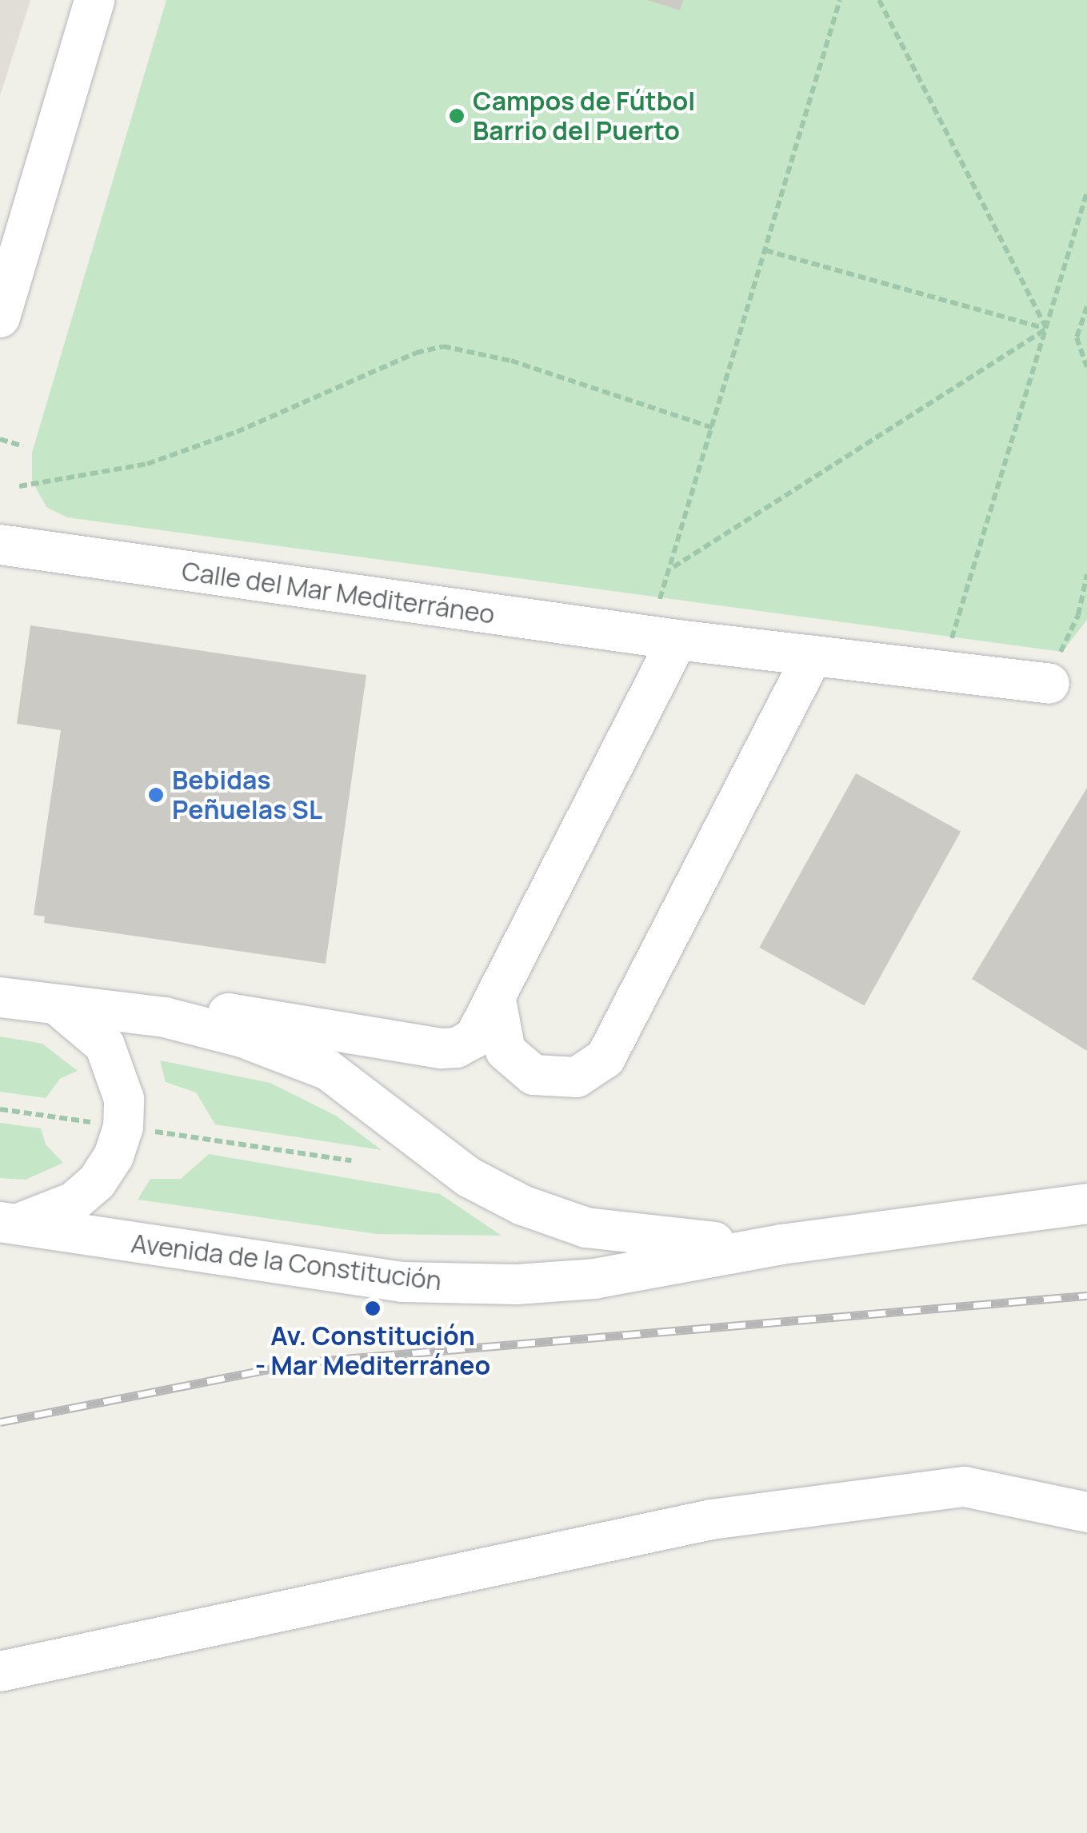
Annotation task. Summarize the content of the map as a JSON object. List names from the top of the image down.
{
  "streets": {
    "street": ["Calle del Mar Mediterráneo", "Avenida de la Constitución"]
  },
  "places": ["Campos de Fútbol Barrio del Puerto", "Bebidas Peñuelas SL", "Av. Constitución - Mar Mediterráneo"]
}
